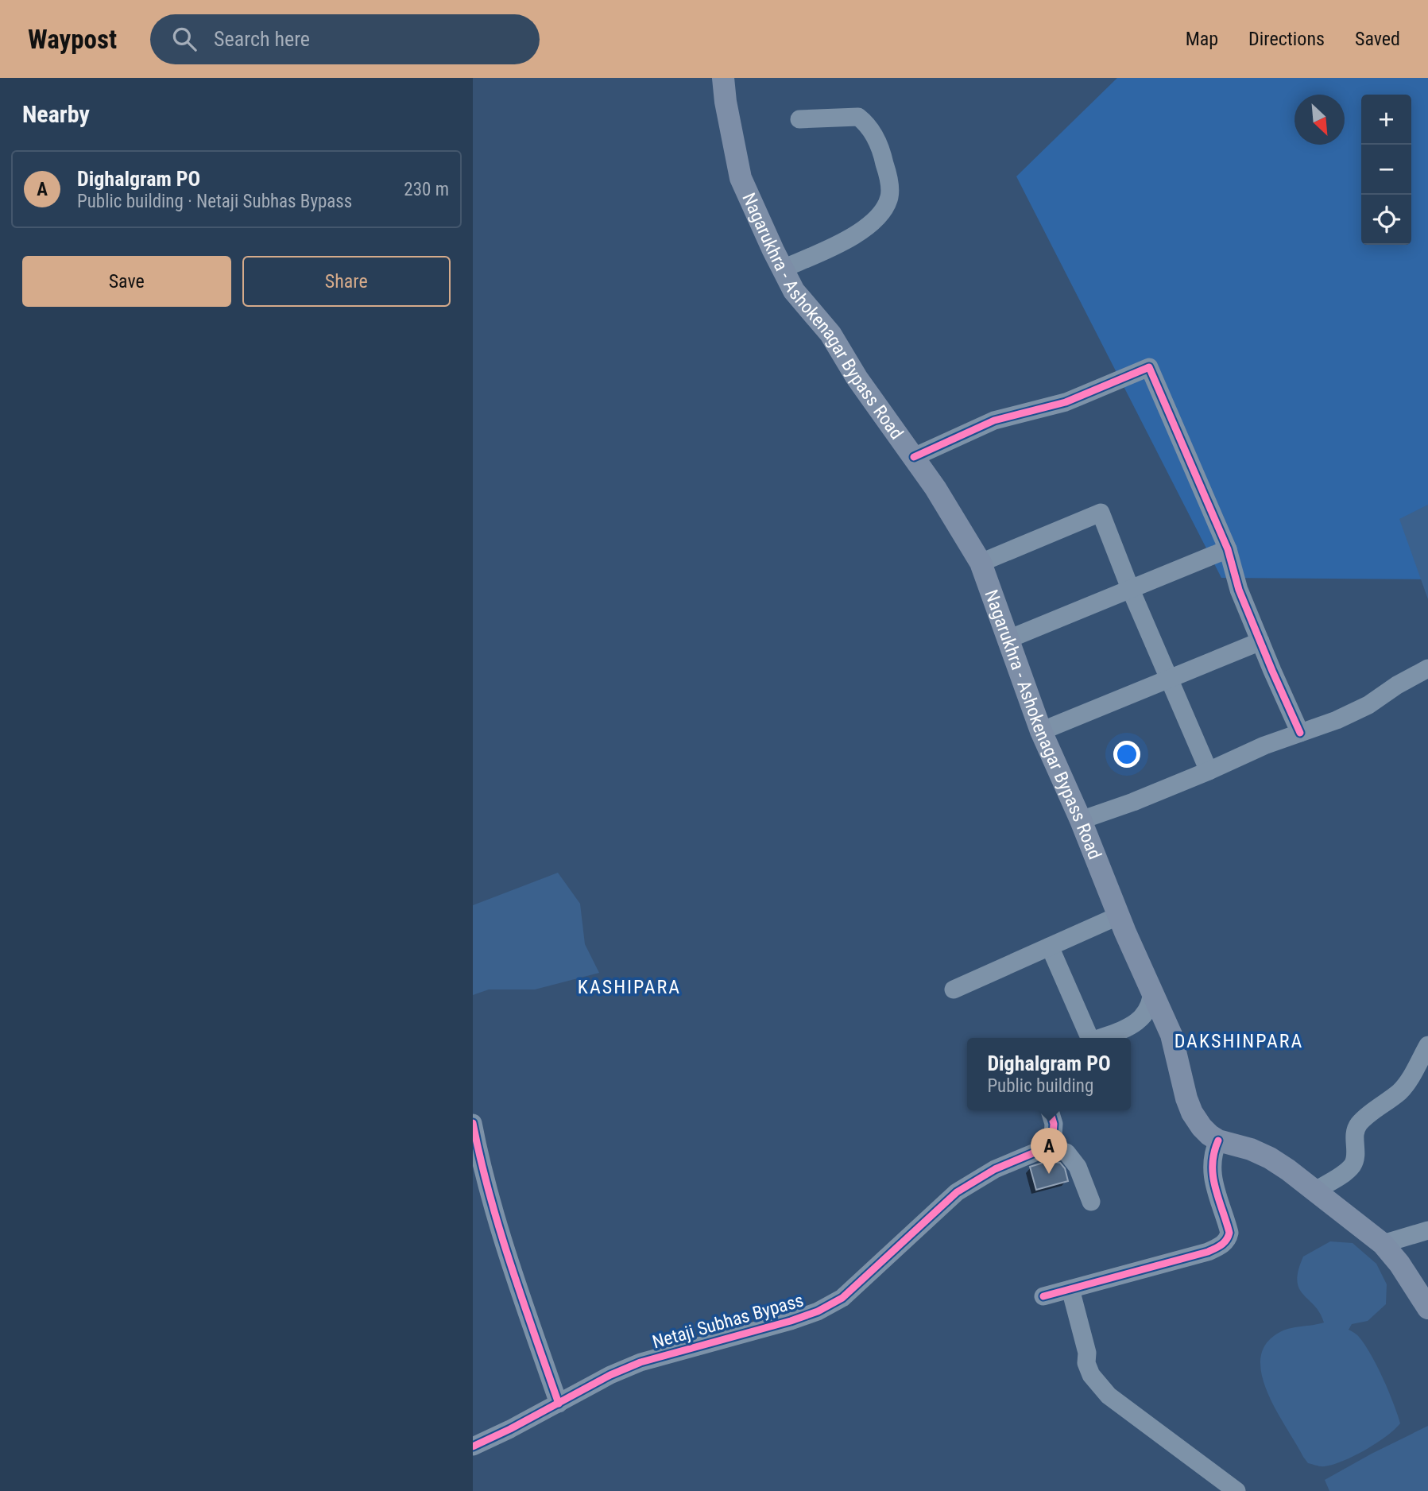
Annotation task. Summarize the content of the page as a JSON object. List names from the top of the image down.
{
  "streets": {
    "main road": ["Nagarukhra - Ashokenagar Bypass Road"],
    "street": ["Netaji Subhas Bypass"]
  },
  "districts": ["KASHIPARA", "DAKSHINPARA"],
  "north": "bottom right",
  "page": {
    "header": "Waypost",
    "search": "Search here",
    "nav": ["Map", "Directions", "Saved"],
    "heading": "Nearby",
    "map_buttons": ["+", "−"],
    "list": [
      {
        "mark": "A",
        "name": "Dighalgram PO",
        "note": "Public building · Netaji Subhas Bypass",
        "value": "230 m"
      }
    ],
    "buttons": ["Save", "Share"],
    "popup": ["Dighalgram PO", "Public building"],
    "pins": "A"
  }
}
